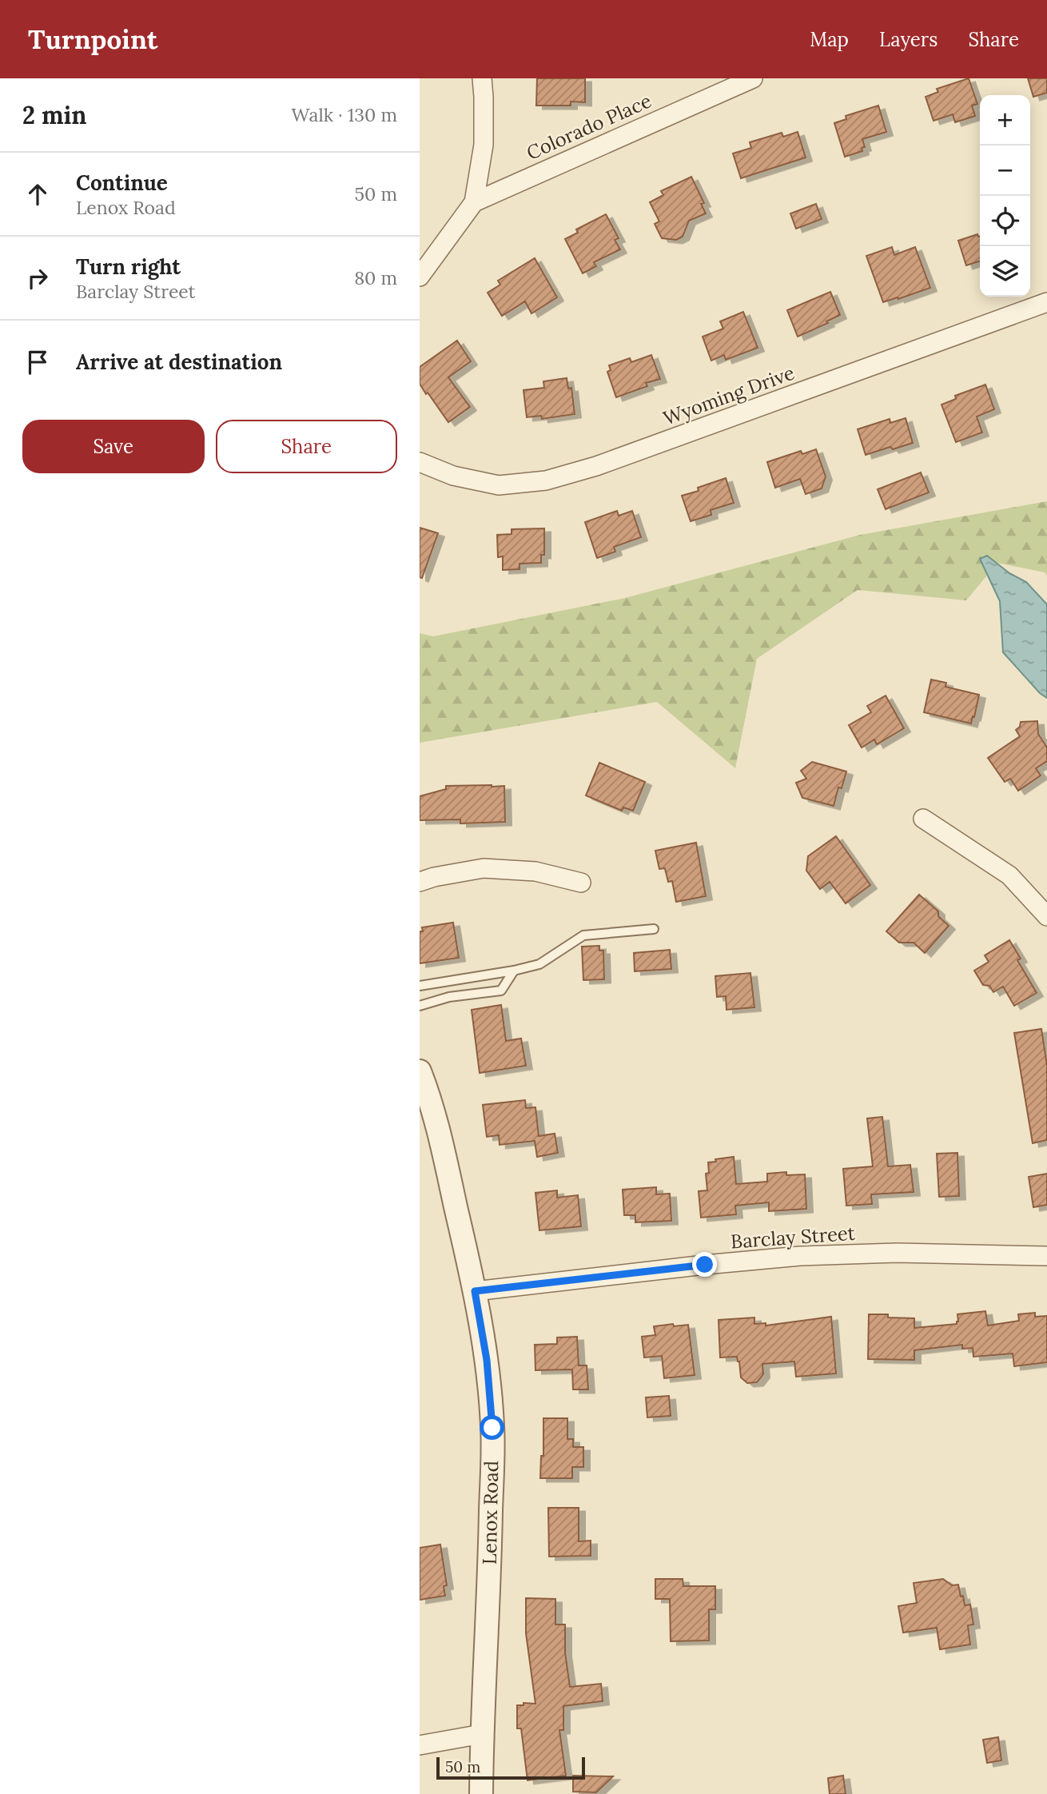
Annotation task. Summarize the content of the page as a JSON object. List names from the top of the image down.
{
  "streets": {
    "street": [
      "Colorado Place",
      "Wyoming Drive",
      "Barclay Street",
      "Lenox Road"
    ]
  },
  "crossings": [
    ["Barclay Street", "Lenox Road"]
  ],
  "scale_bar": "50 m",
  "page": {
    "header": "Turnpoint",
    "nav": ["Map", "Layers", "Share"],
    "heading": ["2 min", "Walk · 130 m"],
    "map_buttons": ["+", "−"],
    "list": [
      ["Continue", "Lenox Road", "50 m"],
      ["Turn right", "Barclay Street", "80 m"],
      "Arrive at destination"
    ],
    "buttons": ["Save", "Share"],
    "scale": "50 m"
  }
}
